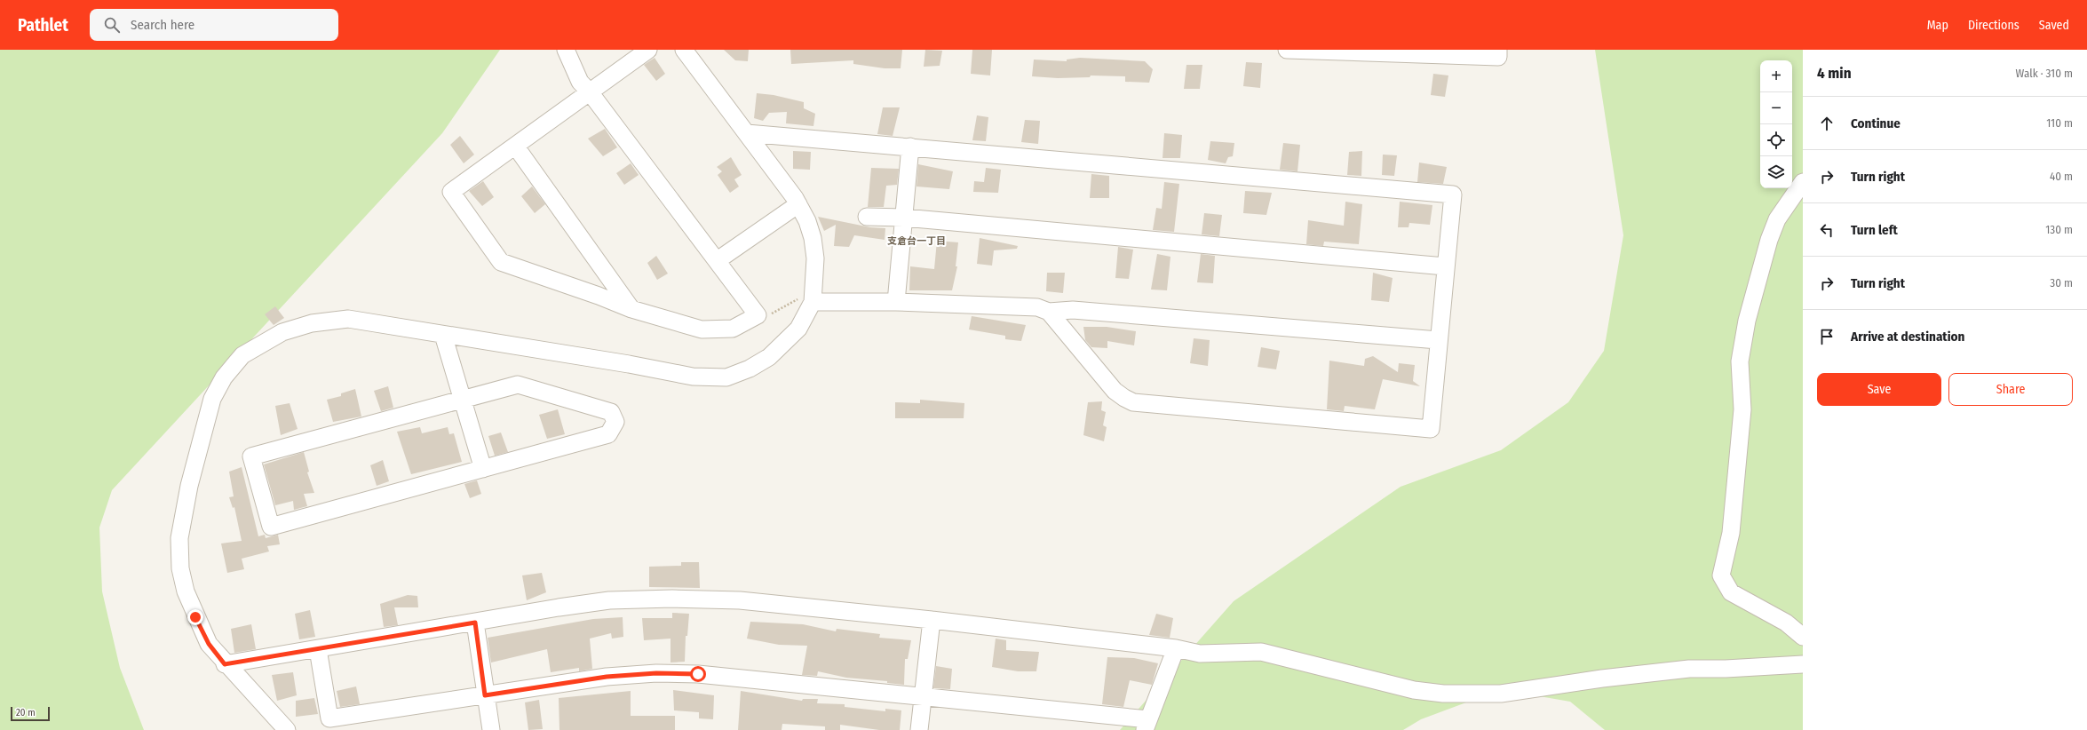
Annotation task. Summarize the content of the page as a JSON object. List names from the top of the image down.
{
  "districts": ["支倉台一丁目"],
  "scale_bar": "20 m",
  "page": {
    "header": "Pathlet",
    "search": "Search here",
    "nav": ["Map", "Directions", "Saved"],
    "heading": ["4 min", "Walk · 310 m"],
    "map_buttons": ["+", "−"],
    "list": [
      ["Continue", "110 m"],
      ["Turn right", "40 m"],
      ["Turn left", "130 m"],
      ["Turn right", "30 m"],
      "Arrive at destination"
    ],
    "buttons": ["Save", "Share"],
    "scale": "20 m"
  }
}
